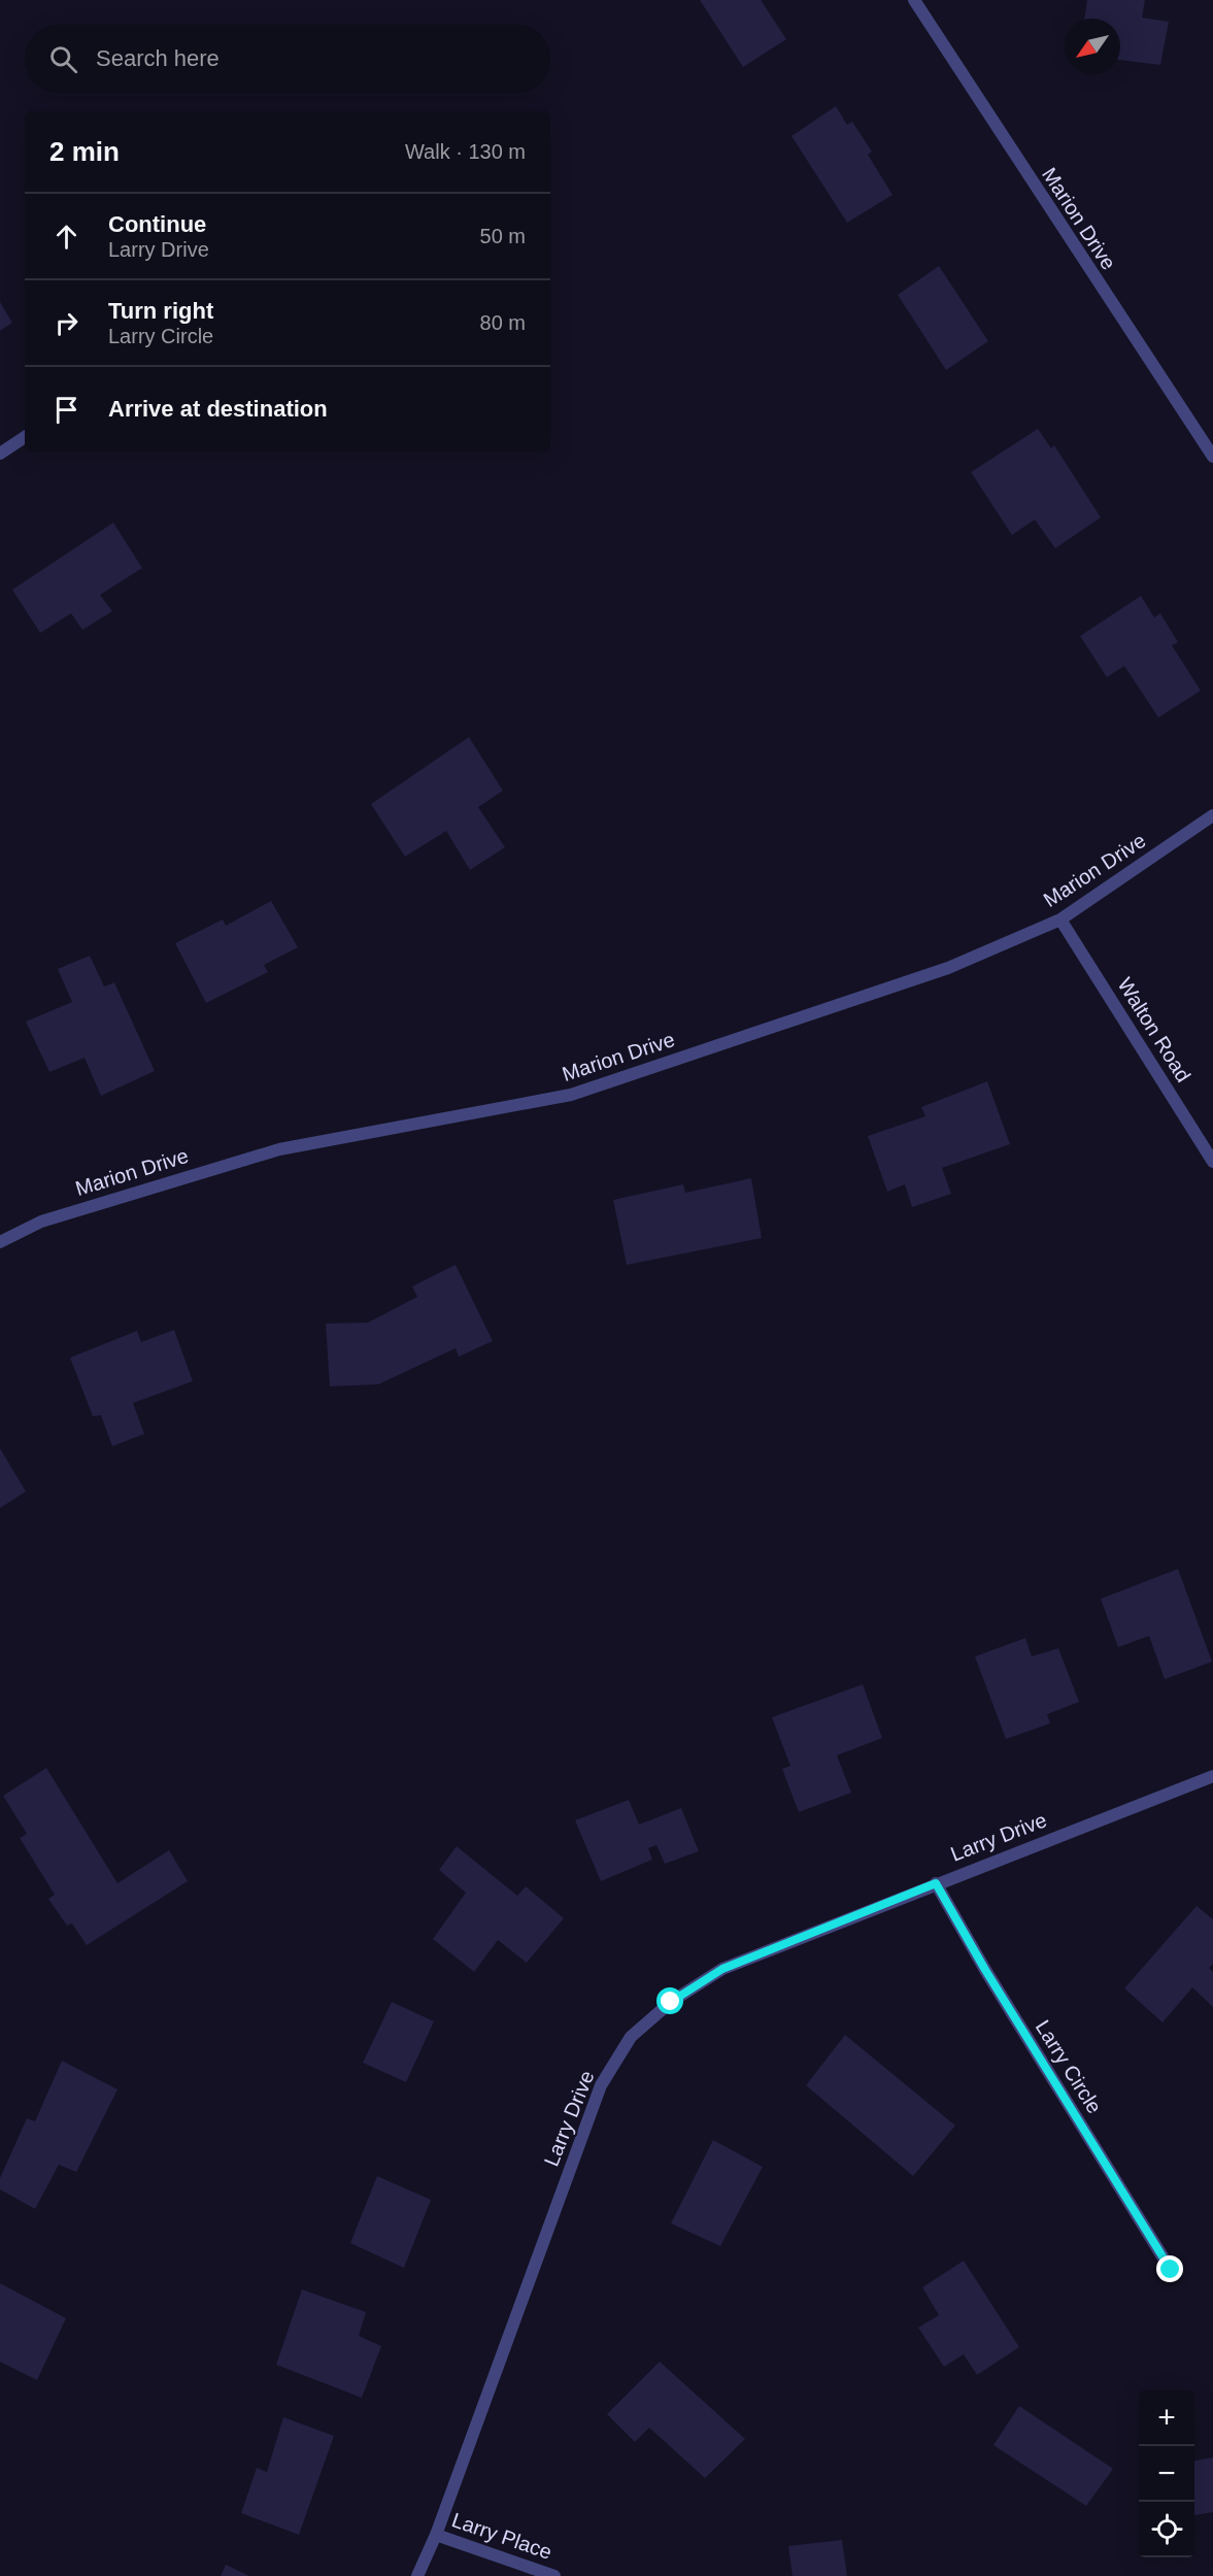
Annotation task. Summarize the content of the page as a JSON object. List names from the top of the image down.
{
  "streets": {
    "street": [
      "Marion Drive",
      "Walton Road",
      "Larry Drive",
      "Larry Circle",
      "Larry Place"
    ]
  },
  "crossings": [
    ["Marion Drive", "Walton Road"],
    ["Larry Drive", "Larry Circle"],
    ["Larry Drive", "Larry Place"]
  ],
  "north": "bottom left",
  "page": {
    "search": "Search here",
    "heading": ["2 min", "Walk · 130 m"],
    "list": [
      ["Continue", "Larry Drive", "50 m"],
      ["Turn right", "Larry Circle", "80 m"],
      "Arrive at destination"
    ],
    "map_buttons": ["+", "−"]
  }
}
